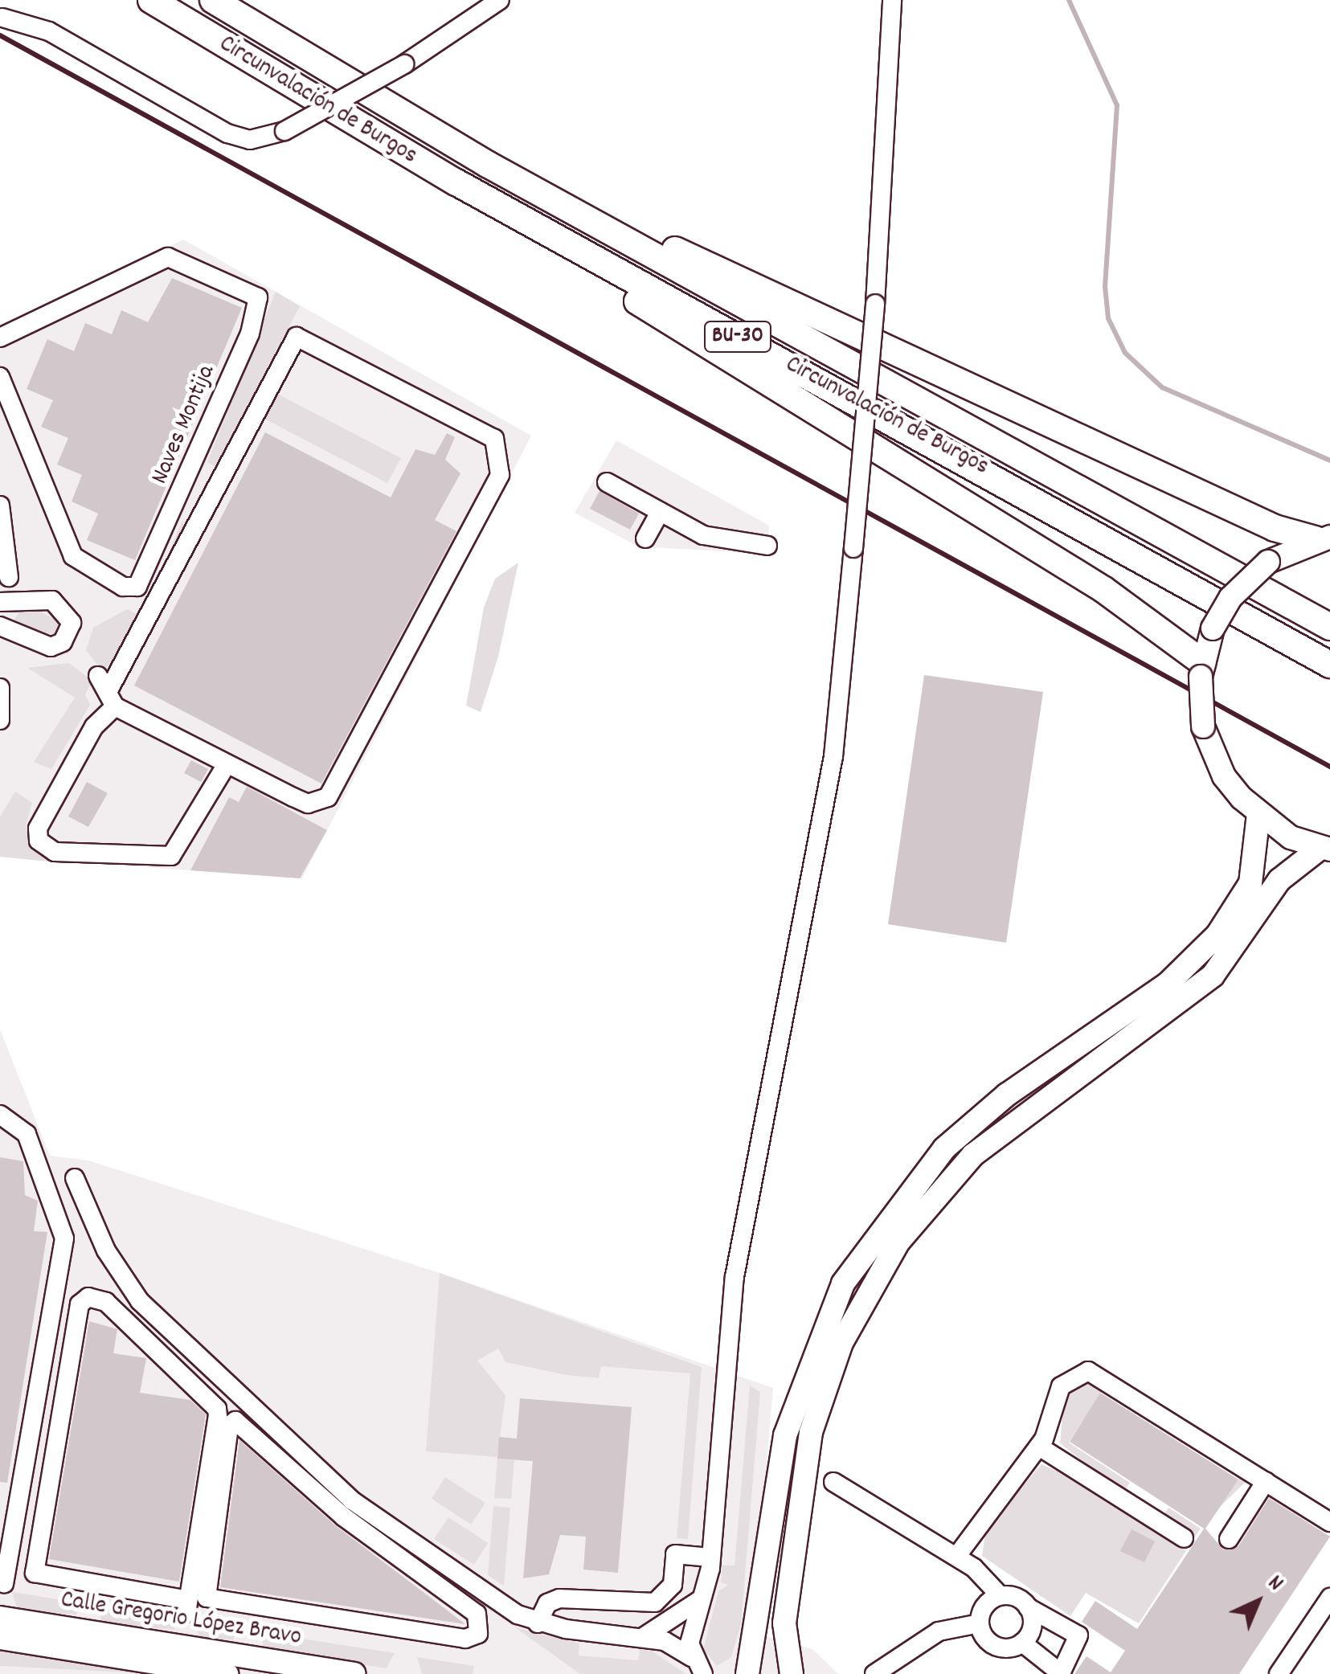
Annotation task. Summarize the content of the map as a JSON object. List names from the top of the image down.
{
  "streets": {
    "highway": ["Circunvalación de Burgos", "BU-30"],
    "main road": ["Calle Gregorio López Bravo"],
    "street": ["Naves Montija"]
  },
  "north": "top right"
}
